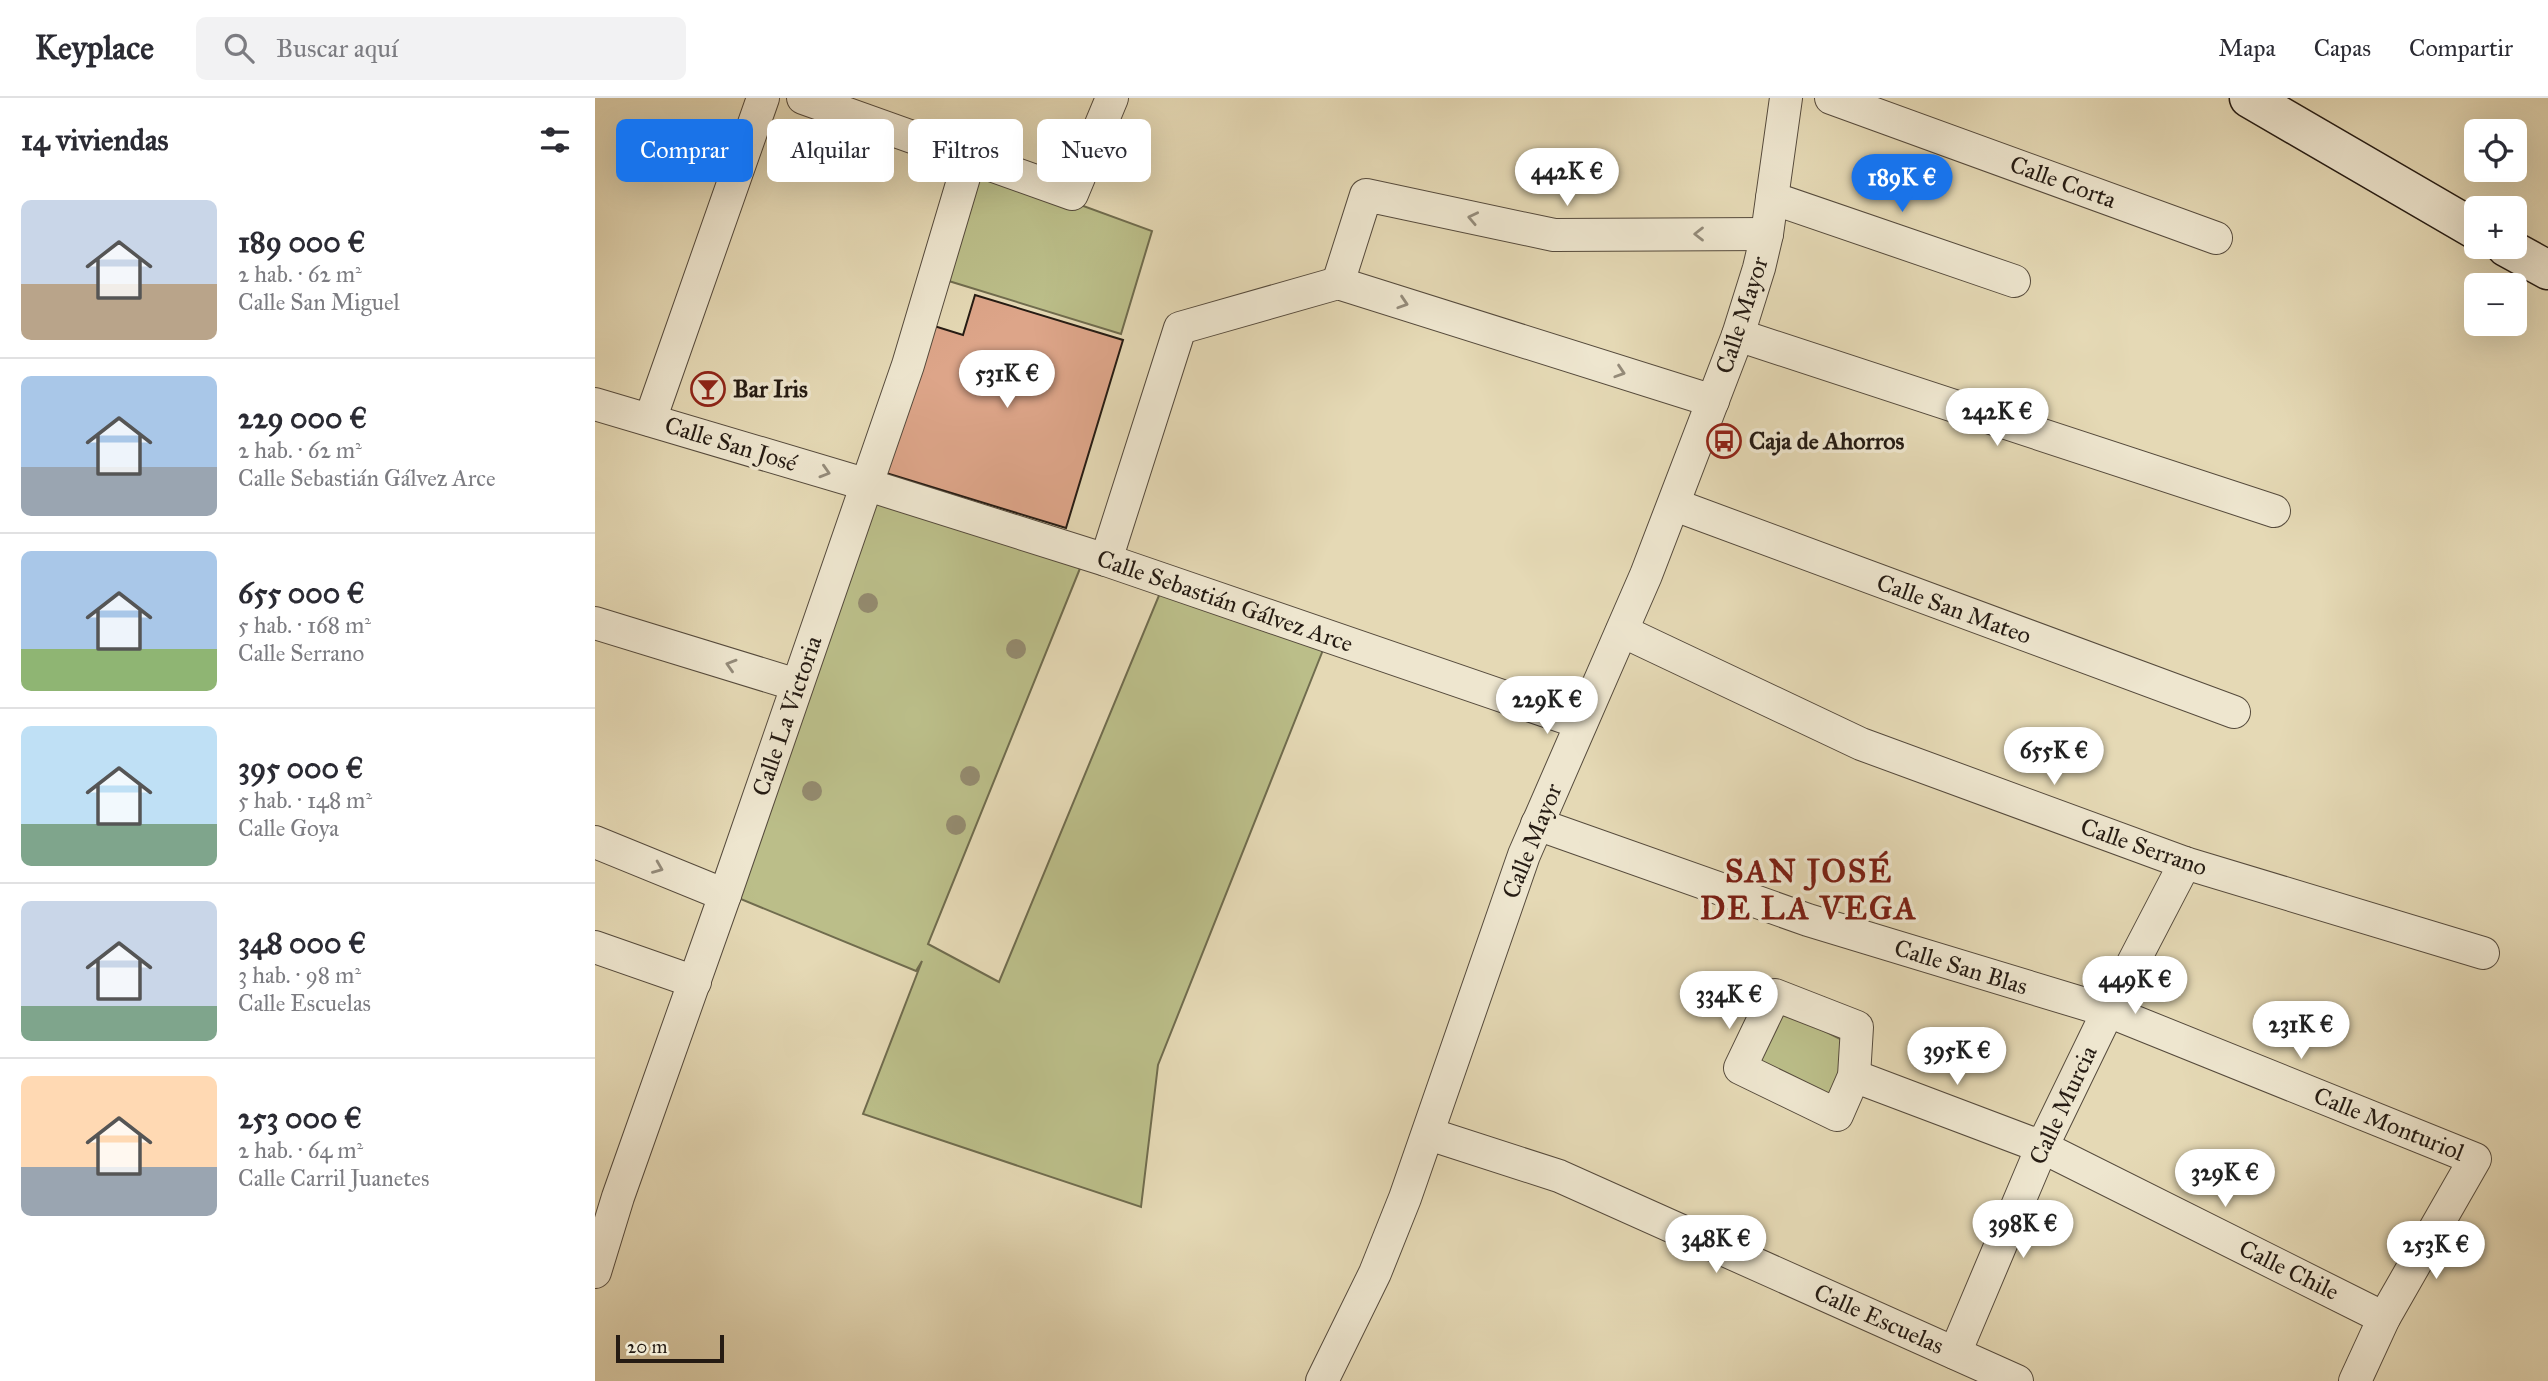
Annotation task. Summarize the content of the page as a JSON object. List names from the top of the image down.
{
  "streets": {
    "street": [
      "Calle Corta",
      "Calle Mayor",
      "Calle San José",
      "Calle Sebastián Gálvez Arce",
      "Calle San Mateo",
      "Calle La Victoria",
      "Calle Serrano",
      "Calle San Blas",
      "Calle Murcia",
      "Calle Monturiol",
      "Calle Chile",
      "Calle Escuelas"
    ]
  },
  "crossings": [
    ["Calle Mayor", "Calle Sebastián Gálvez Arce"],
    ["Calle Mayor", "Calle San Mateo"],
    ["Calle Mayor", "Calle Serrano"],
    ["Calle Mayor", "Calle San Blas"],
    ["Calle Mayor", "Calle Escuelas"],
    ["Calle San José", "Calle Sebastián Gálvez Arce"],
    ["Calle San José", "Calle La Victoria"],
    ["Calle Sebastián Gálvez Arce", "Calle La Victoria"],
    ["Calle Serrano", "Calle Murcia"],
    ["Calle San Blas", "Calle Murcia"],
    ["Calle San Blas", "Calle Monturiol"],
    ["Calle Murcia", "Calle Monturiol"],
    ["Calle Murcia", "Calle Chile"],
    ["Calle Murcia", "Calle Escuelas"],
    ["Calle Monturiol", "Calle Chile"]
  ],
  "districts": ["SAN JOSÉ DE LA VEGA"],
  "places": {
    "bar": ["Bar Iris"],
    "bus stop": ["Caja de Ahorros"]
  },
  "scale_bar": "20 m",
  "page": {
    "header": "Keyplace",
    "search": "Buscar aquí",
    "nav": ["Mapa", "Capas", "Compartir"],
    "heading": "14 viviendas",
    "map_buttons": ["+", "−"],
    "chip": [
      "Comprar",
      "Alquilar",
      "Filtros",
      "Nuevo"
    ],
    "price": [
      "442K €",
      "189K €",
      "531K €",
      "242K €",
      "229K €",
      "655K €",
      "449K €",
      "334K €",
      "231K €",
      "395K €",
      "329K €",
      "398K €",
      "348K €",
      "253K €"
    ],
    "list": [
      {
        "name": "189 000 €",
        "note": "2 hab. · 62 m² · Calle San Miguel"
      },
      {
        "name": "229 000 €",
        "note": "2 hab. · 62 m² · Calle Sebastián Gálvez Arce"
      },
      {
        "name": "655 000 €",
        "note": "5 hab. · 168 m² · Calle Serrano"
      },
      {
        "name": "395 000 €",
        "note": "5 hab. · 148 m² · Calle Goya"
      },
      {
        "name": "348 000 €",
        "note": "3 hab. · 98 m² · Calle Escuelas"
      },
      {
        "name": "253 000 €",
        "note": "2 hab. · 64 m² · Calle Carril Juanetes"
      }
    ],
    "scale": "20 m"
  }
}
